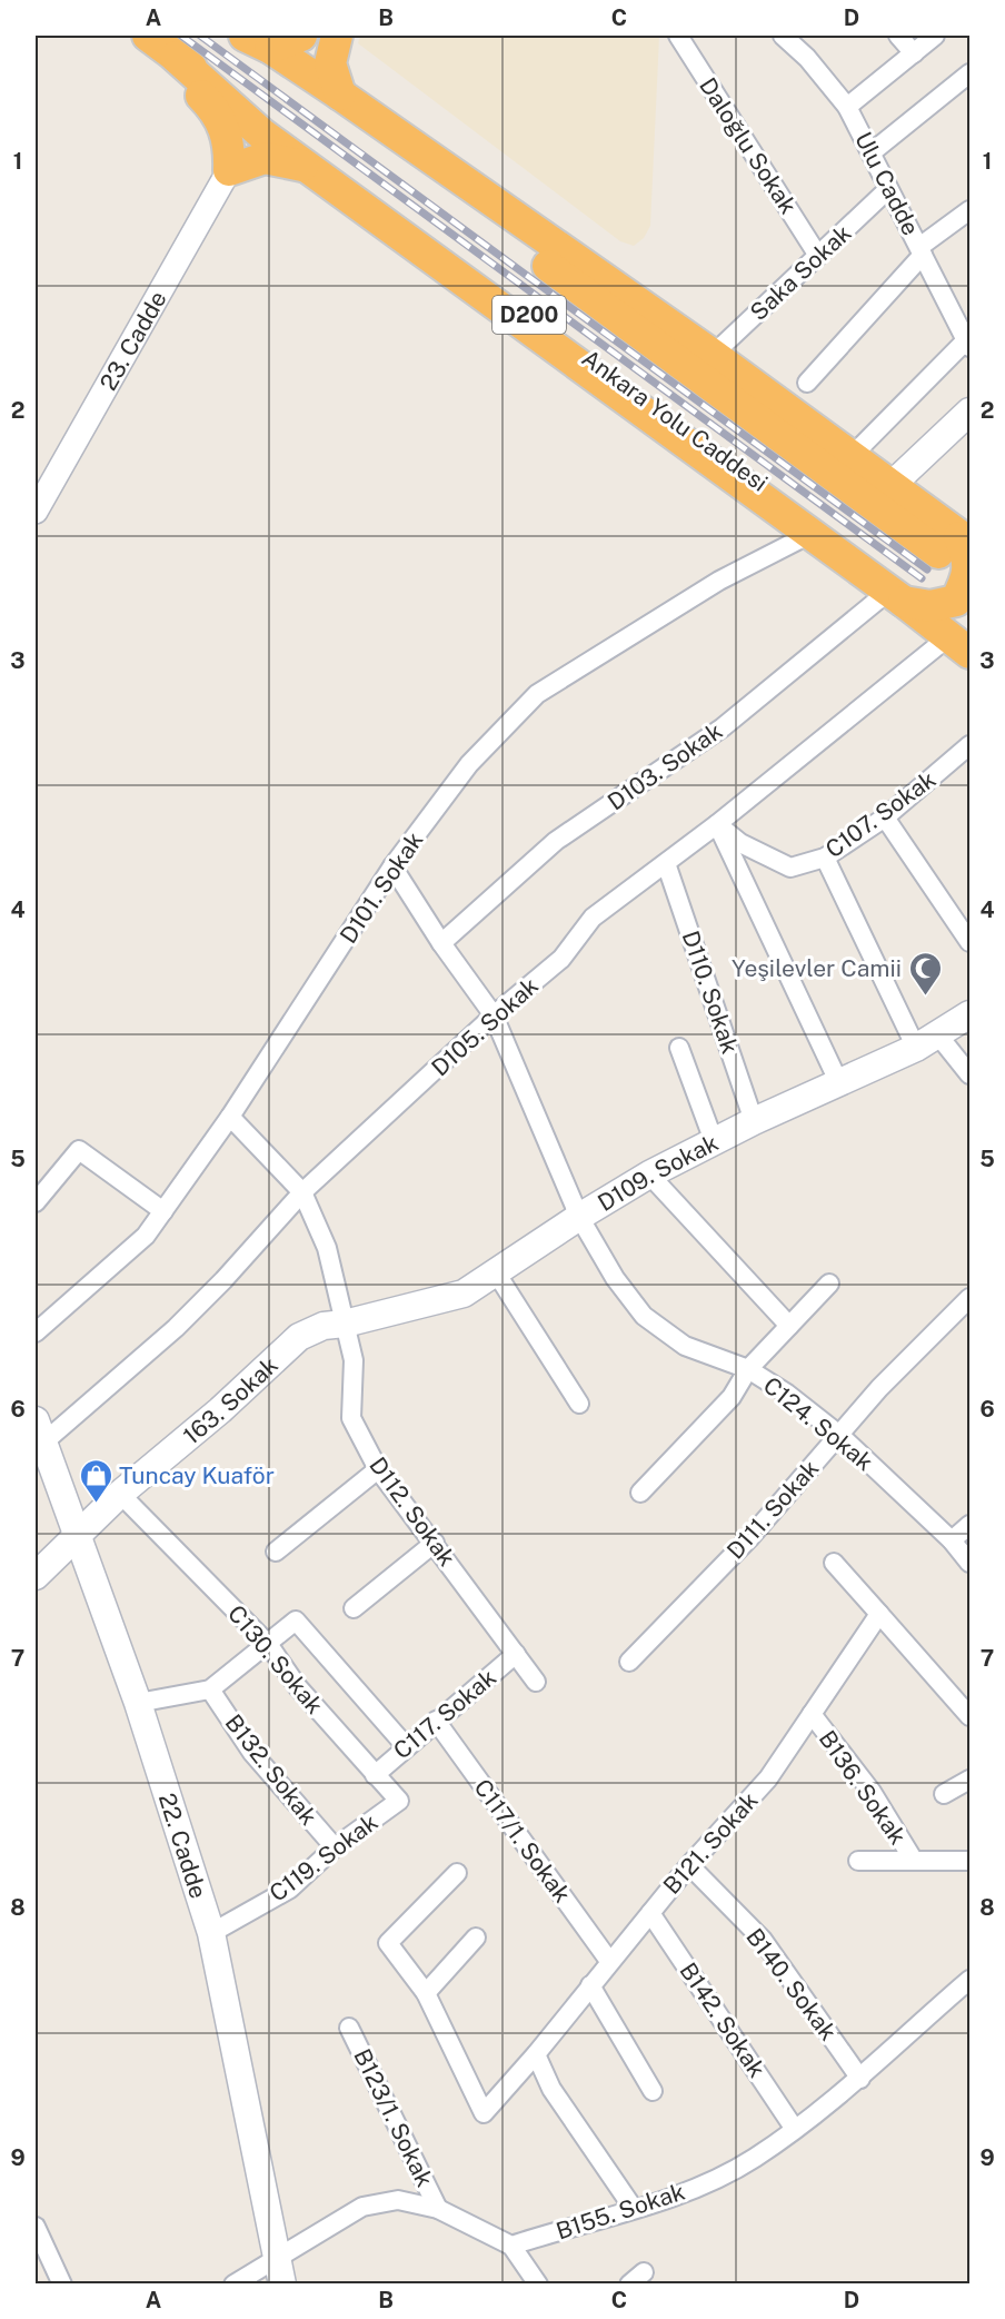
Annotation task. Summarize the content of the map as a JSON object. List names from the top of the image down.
{
  "streets": {
    "highway": ["D200", "Ankara Yolu Caddesi"],
    "main road": ["D109. Sokak", "163. Sokak", "22. Cadde"],
    "street": [
      "Daloğlu Sokak",
      "Ulu Cadde",
      "Saka Sokak",
      "23. Cadde",
      "D103. Sokak",
      "C107. Sokak",
      "D101. Sokak",
      "D110. Sokak",
      "D105. Sokak",
      "C124. Sokak",
      "D111. Sokak",
      "D112. Sokak",
      "C130. Sokak",
      "C117. Sokak",
      "B132. Sokak",
      "B136. Sokak",
      "C117/1. Sokak",
      "B121. Sokak",
      "C119. Sokak",
      "B140. Sokak",
      "B142. Sokak",
      "B123/1. Sokak",
      "B155. Sokak"
    ]
  },
  "crossings": [
    ["Daloğlu Sokak", "Saka Sokak"],
    ["Ulu Cadde", "Saka Sokak"],
    ["Ankara Yolu Caddesi", "D103. Sokak"],
    ["D103. Sokak", "C124. Sokak"],
    ["C107. Sokak", "D105. Sokak"],
    ["D101. Sokak", "C124. Sokak"],
    ["D101. Sokak", "D112. Sokak"],
    ["D110. Sokak", "D105. Sokak"],
    ["D110. Sokak", "D109. Sokak"],
    ["D105. Sokak", "C124. Sokak"],
    ["D105. Sokak", "D112. Sokak"],
    ["D105. Sokak", "22. Cadde"],
    ["D109. Sokak", "163. Sokak"],
    ["D109. Sokak", "C124. Sokak"],
    ["D109. Sokak", "D112. Sokak"],
    ["163. Sokak", "D112. Sokak"],
    ["163. Sokak", "C130. Sokak"],
    ["163. Sokak", "22. Cadde"],
    ["C124. Sokak", "D111. Sokak"],
    ["D112. Sokak", "C117. Sokak"],
    ["C130. Sokak", "C117. Sokak"],
    ["C130. Sokak", "C119. Sokak"],
    ["C117. Sokak", "C117/1. Sokak"],
    ["B132. Sokak", "C119. Sokak"],
    ["B136. Sokak", "B121. Sokak"],
    ["C117/1. Sokak", "B121. Sokak"],
    ["B121. Sokak", "B140. Sokak"],
    ["B121. Sokak", "B142. Sokak"],
    ["22. Cadde", "C119. Sokak"],
    ["B140. Sokak", "B155. Sokak"],
    ["B142. Sokak", "B155. Sokak"]
  ],
  "places": {
    "mosque": ["Yeşilevler Camii"],
    "shop": ["Tuncay Kuaför"]
  },
  "grid": {
    "columns": [
      "A",
      "B",
      "C",
      "D"
    ],
    "rows": [
      "1",
      "2",
      "3",
      "4",
      "5",
      "6",
      "7",
      "8",
      "9"
    ]
  }
}
